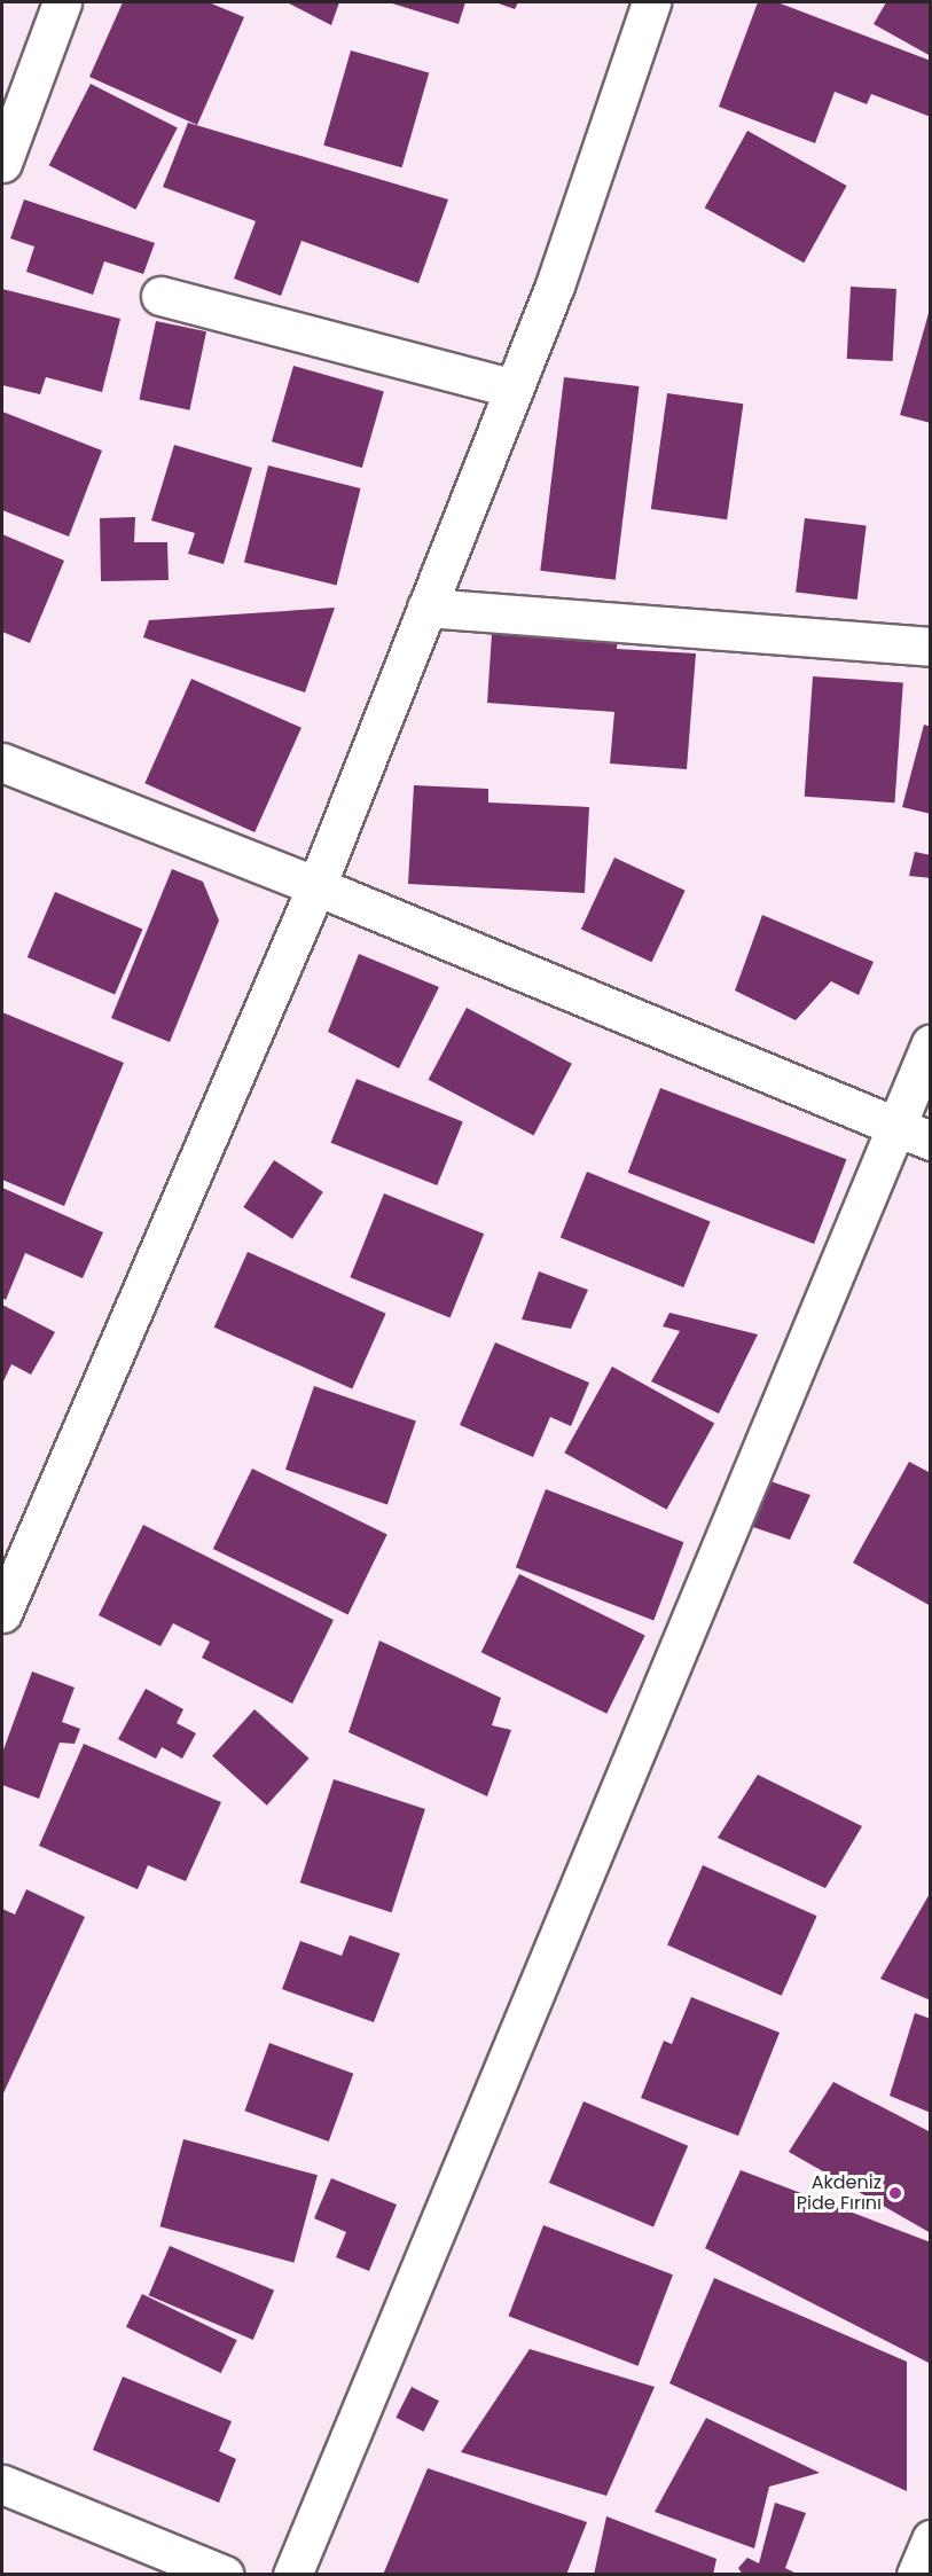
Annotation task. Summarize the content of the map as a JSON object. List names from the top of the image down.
{
  "places": ["Akdeniz Pide Fırını"]
}
